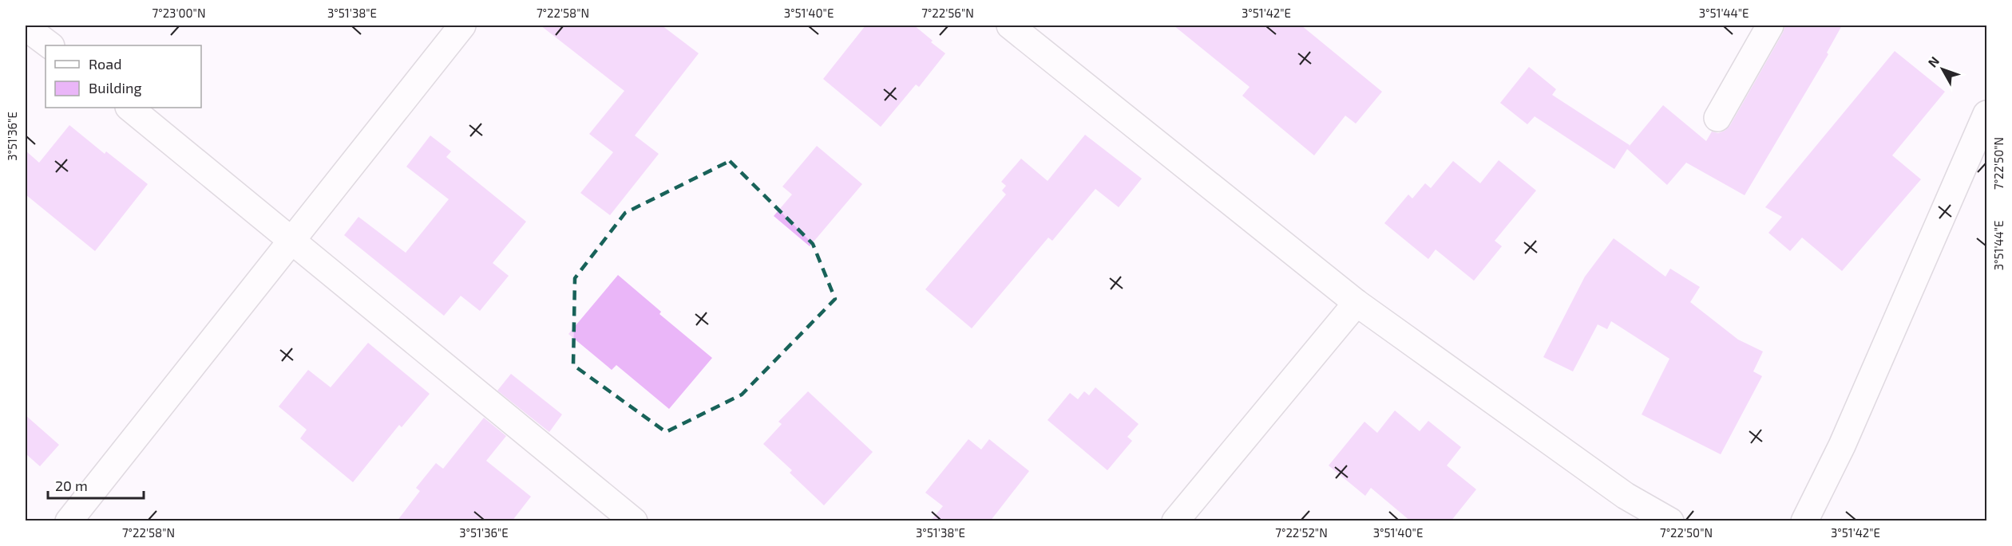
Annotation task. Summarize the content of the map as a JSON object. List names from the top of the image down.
{
  "legend": ["Road", "Building"],
  "scale_bar": "20 m",
  "north": "top left",
  "coordinates": [
    "7°23'00\"N",
    "3°51'38\"E",
    "7°22'58\"N",
    "3°51'40\"E",
    "7°22'56\"N",
    "3°51'42\"E",
    "3°51'44\"E",
    "3°51'36\"E",
    "7°22'50\"N",
    "7°22'52\"N"
  ]
}
